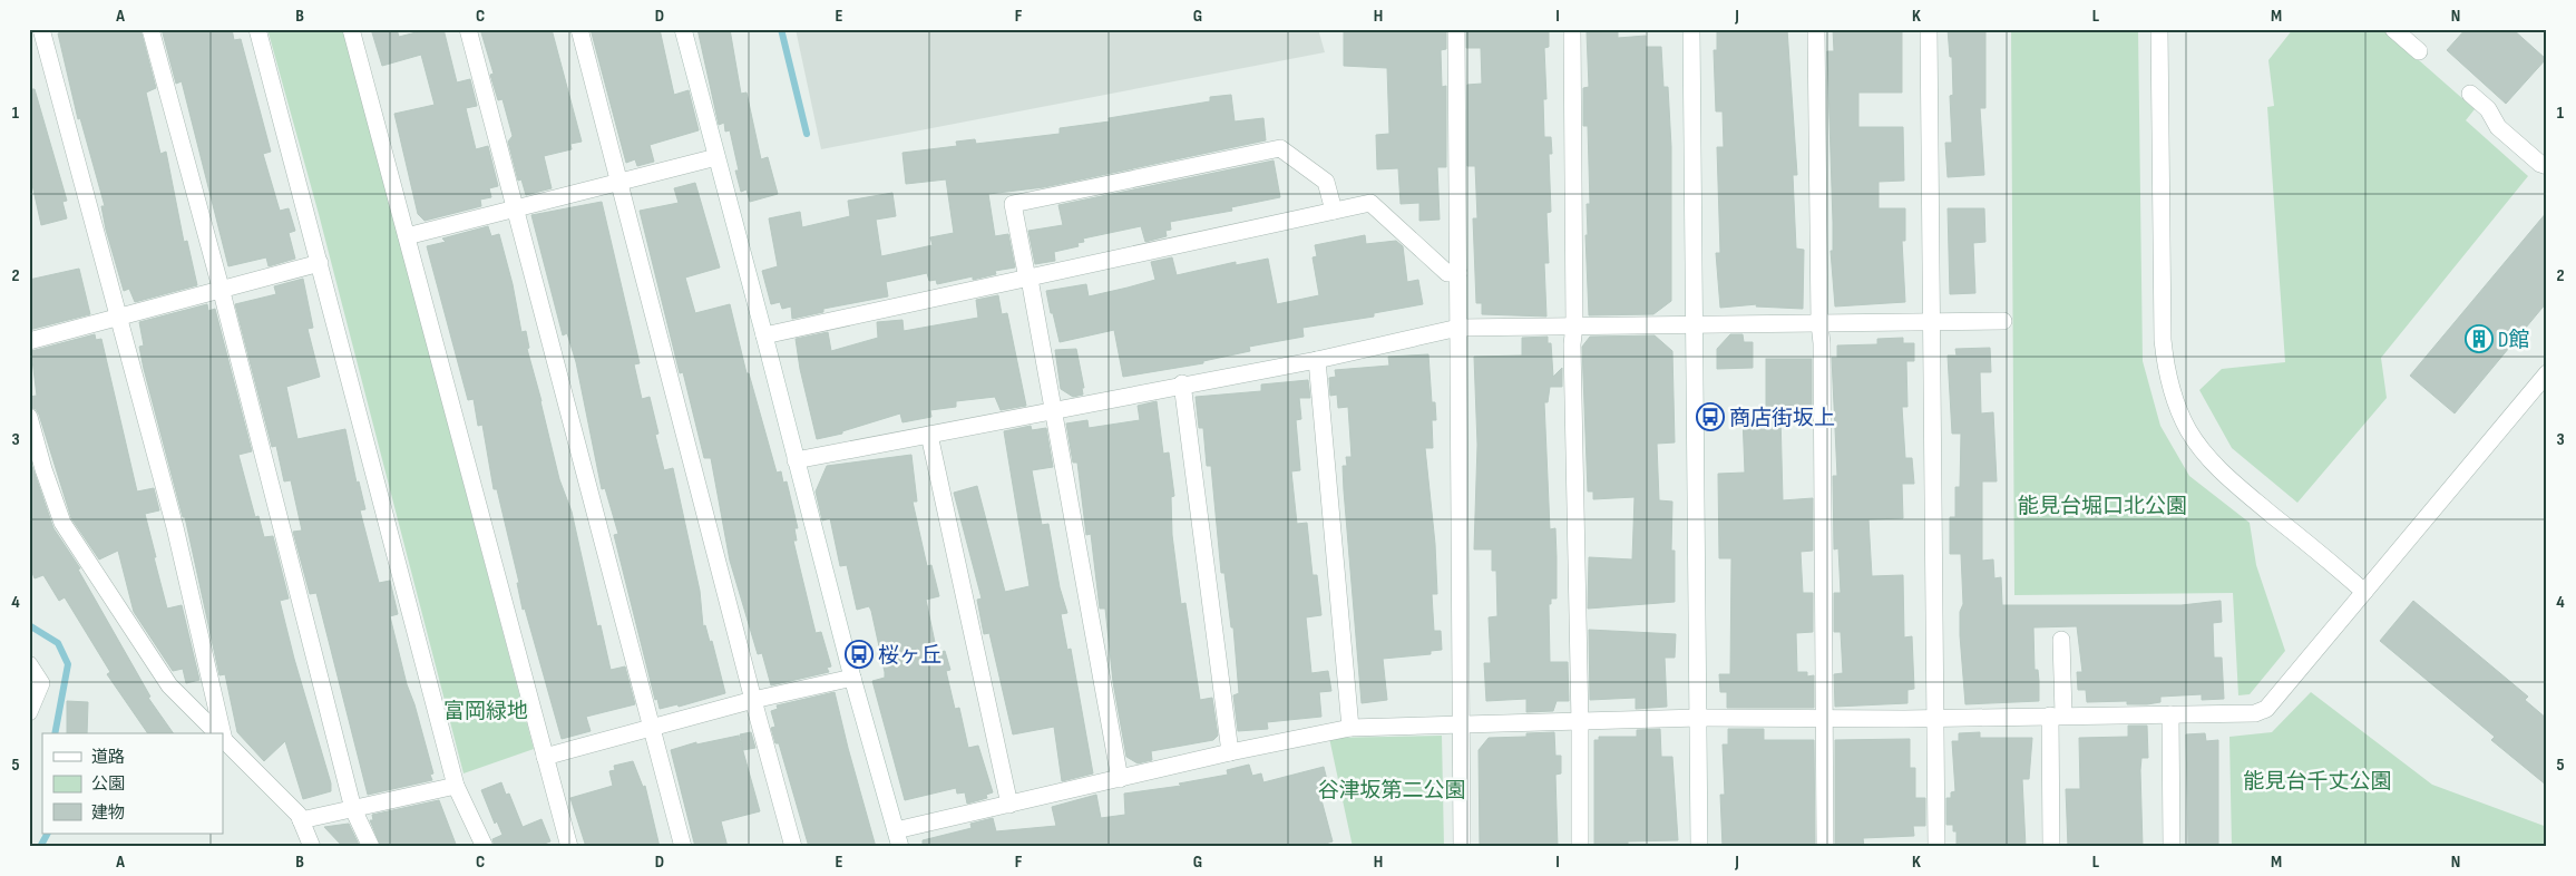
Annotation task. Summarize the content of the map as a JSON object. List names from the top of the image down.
{
  "parks": [
    "能見台堀口北公園",
    "富岡緑地",
    "能見台千丈公園",
    "谷津坂第二公園"
  ],
  "places": {
    "building": ["D館"],
    "bus stop": ["商店街坂上", "桜ヶ丘"]
  },
  "legend": ["道路", "公園", "建物"],
  "grid": {
    "columns": [
      "A",
      "B",
      "C",
      "D",
      "E",
      "F",
      "G",
      "H",
      "I",
      "J",
      "K",
      "L",
      "M",
      "N"
    ],
    "rows": [
      "1",
      "2",
      "3",
      "4",
      "5"
    ]
  }
}
